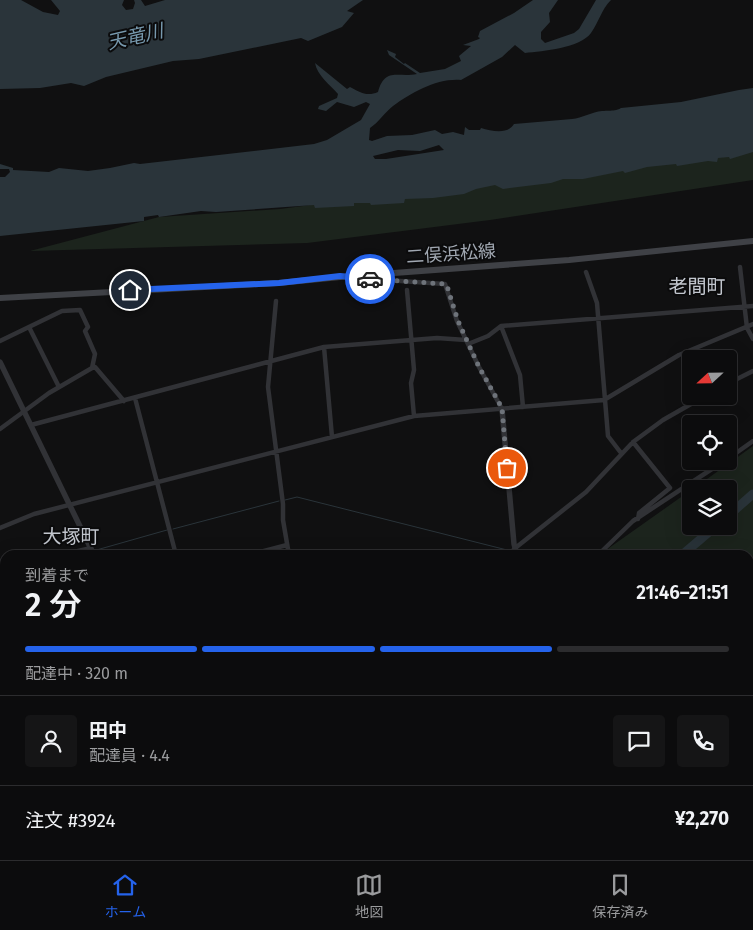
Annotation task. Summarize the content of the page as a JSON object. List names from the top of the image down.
{
  "streets": {
    "main road": ["二俣浜松線"]
  },
  "districts": ["老間町", "大塚町"],
  "water": ["天竜川"],
  "north": "left",
  "page": {
    "heading": ["2 分", "到着まで", "21:46–21:51"],
    "panel": [
      "田中",
      "配達員 · 4.4",
      "注文 #3924",
      "¥2,270"
    ],
    "bar": "配達中 · 320 m",
    "tabs": ["ホーム", "地図", "保存済み"]
  }
}
